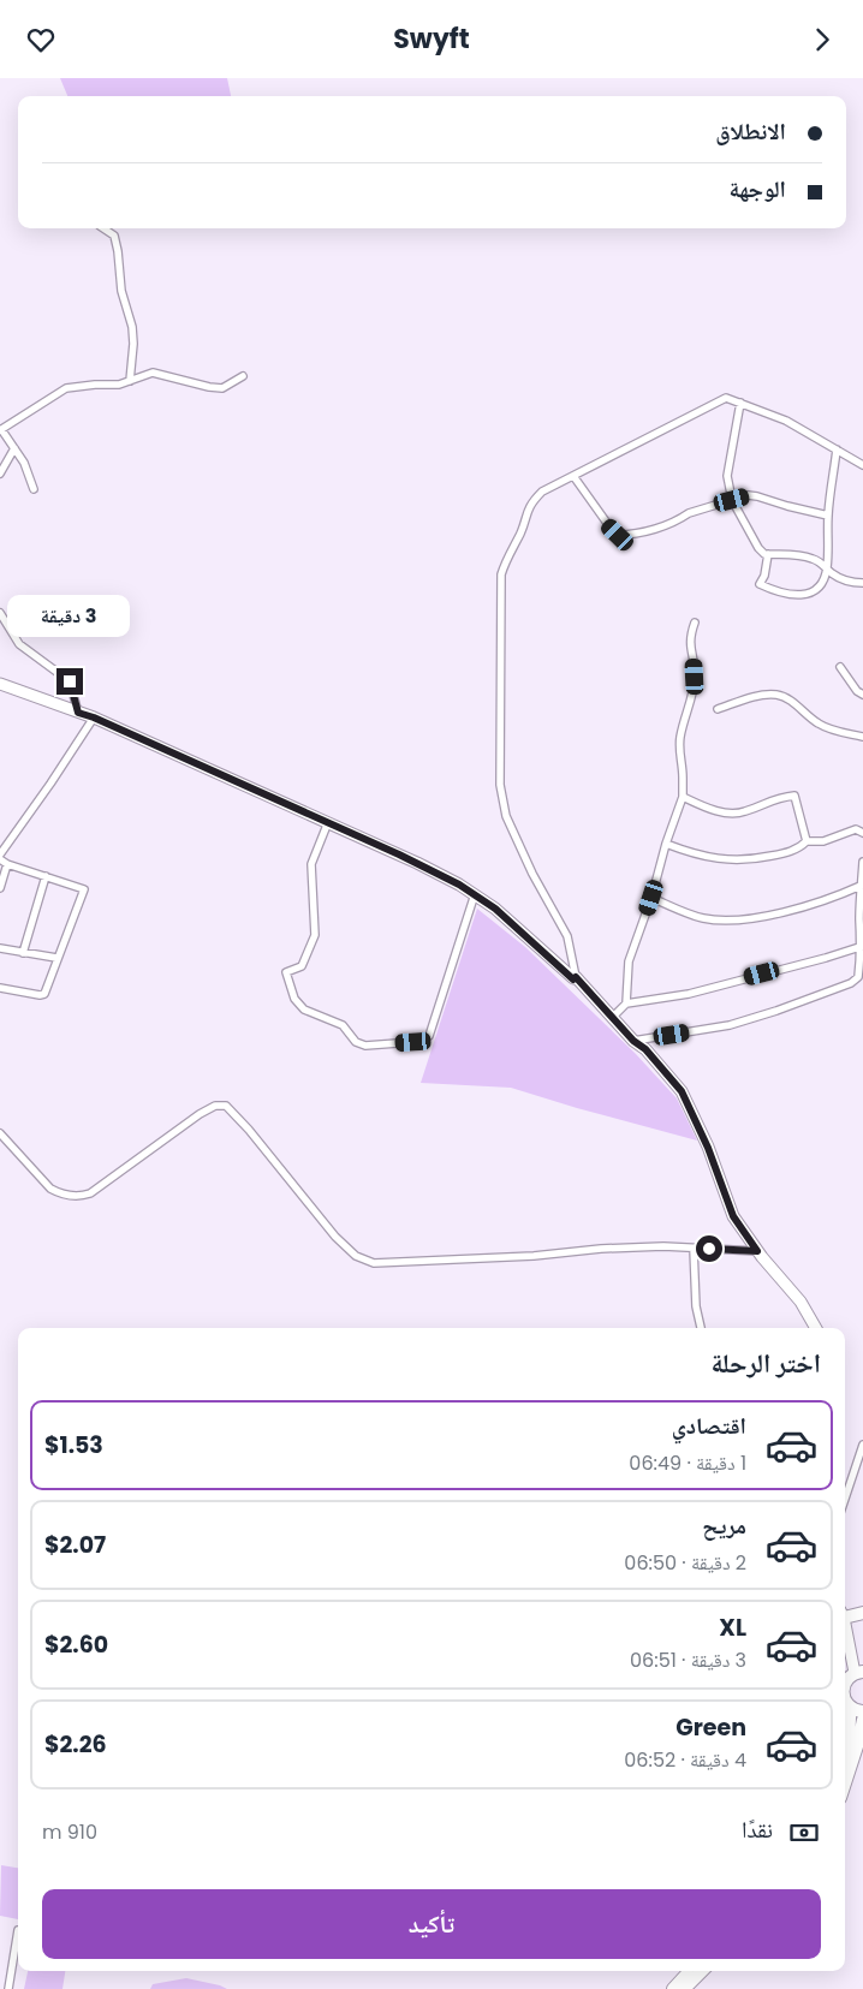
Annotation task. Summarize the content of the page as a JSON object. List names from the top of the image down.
{
  "page": {
    "header": "Swyft",
    "banner": ["الانطلاق", "الوجهة"],
    "bubble": "3 دقيقة",
    "heading": "اختر الرحلة",
    "list": [
      {
        "name": "اقتصادي",
        "note": "1 دقيقة · 06:49",
        "value": "$1.53"
      },
      {
        "name": "مريح",
        "note": "2 دقيقة · 06:50",
        "value": "$2.07"
      },
      {
        "name": "XL",
        "note": "3 دقيقة · 06:51",
        "value": "$2.60"
      },
      {
        "name": "Green",
        "note": "4 دقيقة · 06:52",
        "value": "$2.26"
      }
    ],
    "pay": ["نقدًا", "910 m"],
    "buttons": "تأكيد"
  }
}
